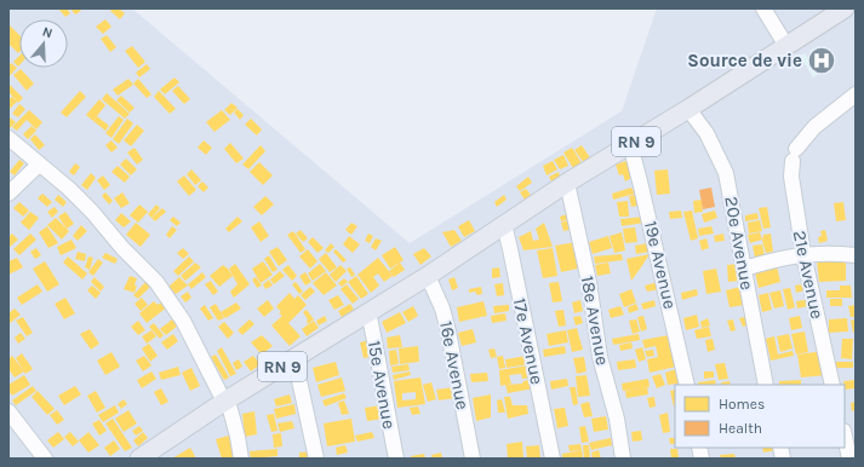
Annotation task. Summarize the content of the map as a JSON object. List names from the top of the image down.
{
  "streets": {
    "main road": ["RN 9"],
    "street": [
      "20e Avenue",
      "19e Avenue",
      "21e Avenue",
      "18e Avenue",
      "17e Avenue",
      "16e Avenue",
      "15e Avenue"
    ]
  },
  "crossings": [
    ["RN 9", "20e Avenue"],
    ["RN 9", "19e Avenue"],
    ["RN 9", "18e Avenue"],
    ["RN 9", "17e Avenue"],
    ["RN 9", "16e Avenue"],
    ["RN 9", "15e Avenue"]
  ],
  "places": {
    "hospital": ["Source de vie"]
  },
  "legend": ["Homes", "Health"],
  "north": "top"
}
